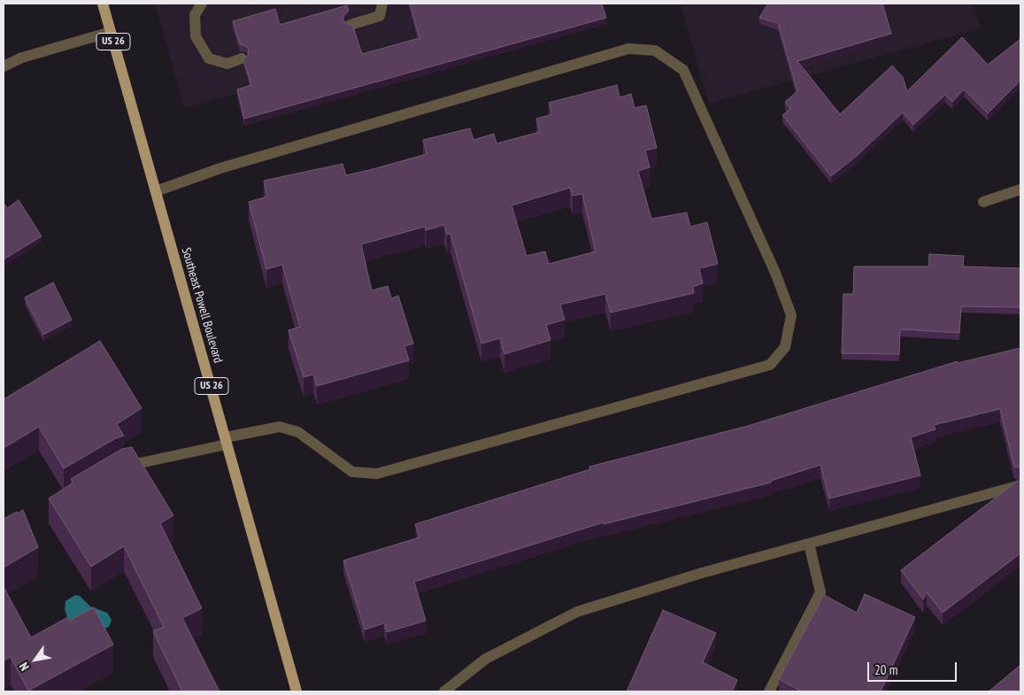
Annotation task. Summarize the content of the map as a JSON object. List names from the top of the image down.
{
  "streets": {
    "main road": ["US 26", "Southeast Powell Boulevard"]
  },
  "scale_bar": "20 m",
  "north": "bottom left"
}
